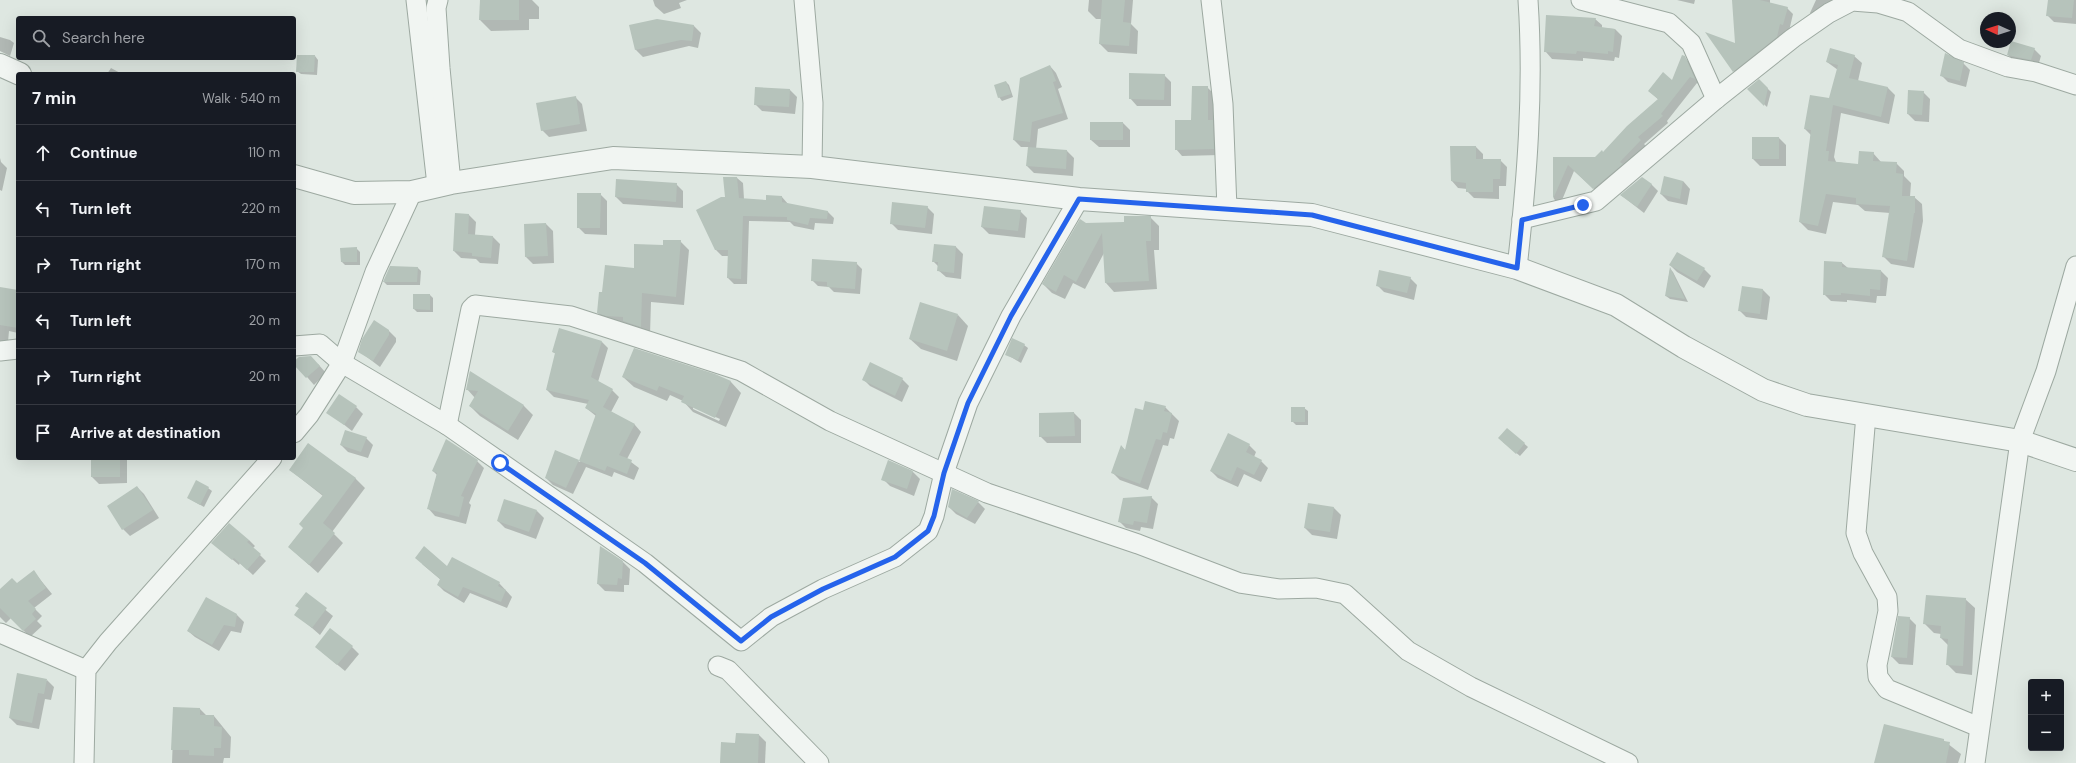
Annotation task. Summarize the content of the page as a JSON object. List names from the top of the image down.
{
  "north": "left",
  "page": {
    "search": "Search here",
    "heading": ["7 min", "Walk · 540 m"],
    "list": [
      ["Continue", "110 m"],
      ["Turn left", "220 m"],
      ["Turn right", "170 m"],
      ["Turn left", "20 m"],
      ["Turn right", "20 m"],
      "Arrive at destination"
    ],
    "map_buttons": ["+", "−"]
  }
}
